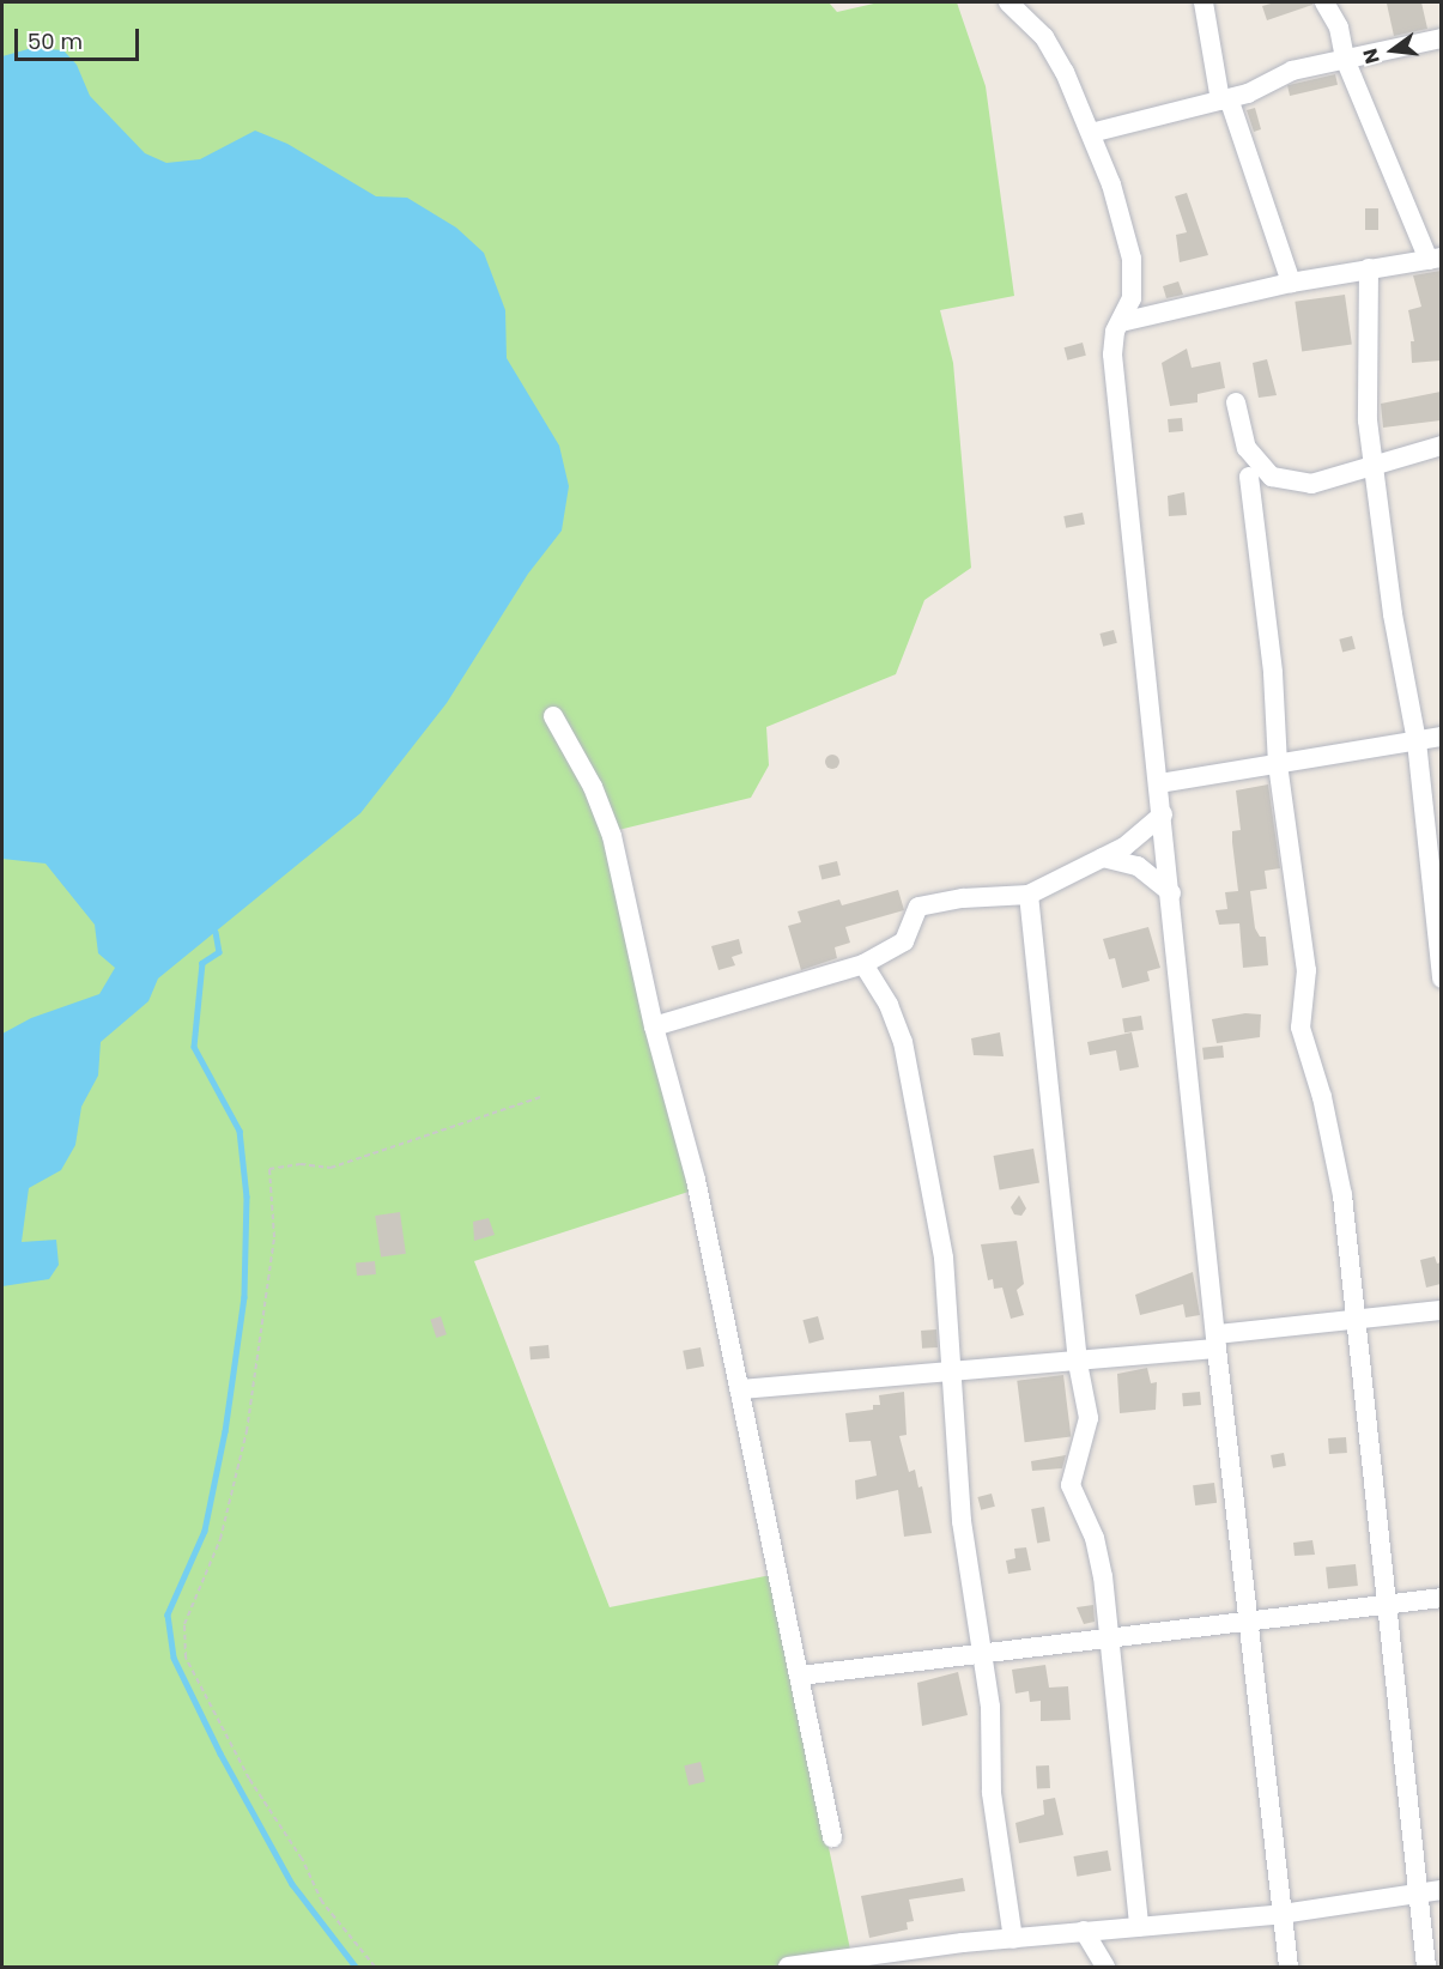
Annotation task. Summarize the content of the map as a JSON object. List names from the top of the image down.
{
  "scale_bar": "50 m",
  "north": "left"
}
